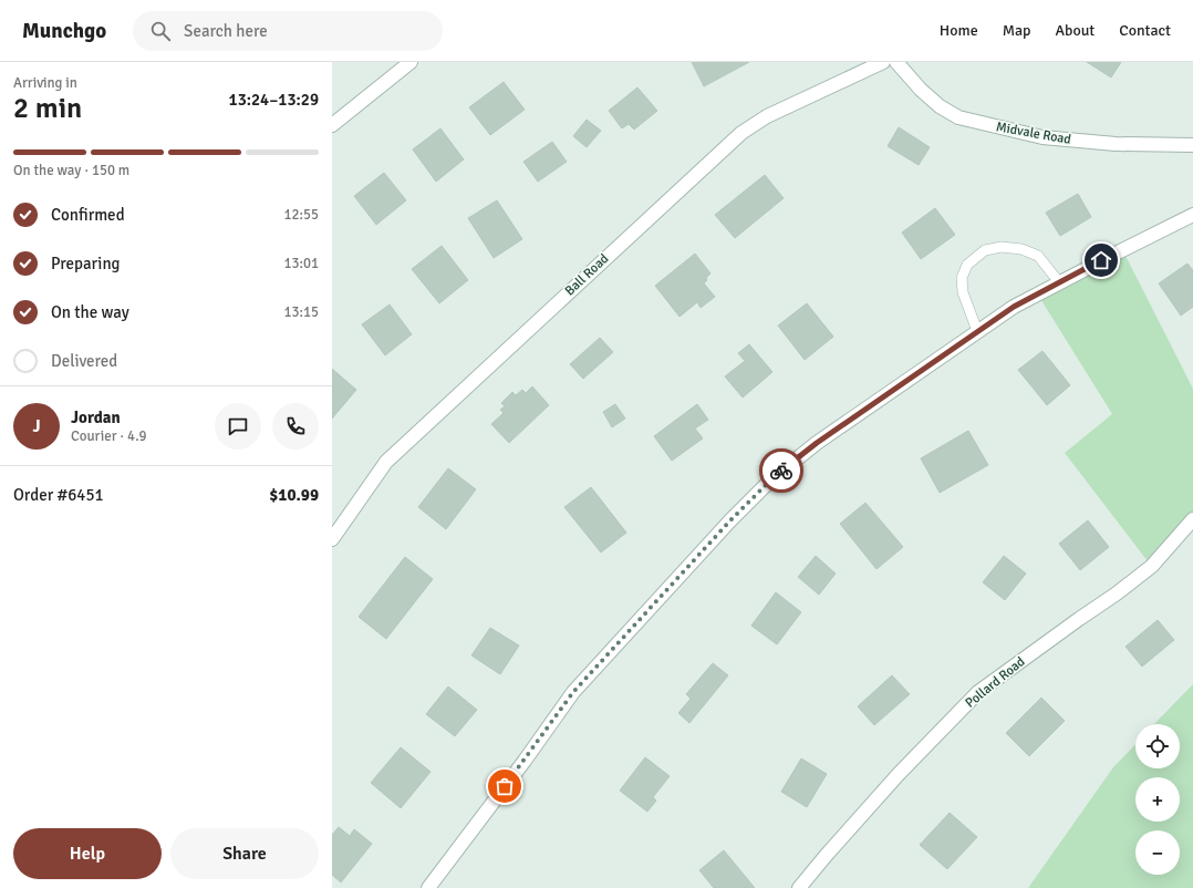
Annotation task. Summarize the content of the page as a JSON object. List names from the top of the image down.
{
  "streets": {
    "street": ["Midvale Road", "Ball Road", "Pollard Road"]
  },
  "page": {
    "header": "Munchgo",
    "search": "Search here",
    "nav": [
      "Home",
      "Map",
      "About",
      "Contact"
    ],
    "heading": ["2 min", "Arriving in", "13:24–13:29"],
    "panel": [
      "Jordan",
      "Courier · 4.9",
      "Order #6451",
      "$10.99"
    ],
    "bar": "On the way · 150 m",
    "list": [
      ["Confirmed", "12:55"],
      ["Preparing", "13:01"],
      ["On the way", "13:15"],
      "Delivered"
    ],
    "round": "J",
    "map_buttons": ["+", "−"],
    "buttons": ["Help", "Share"]
  }
}
